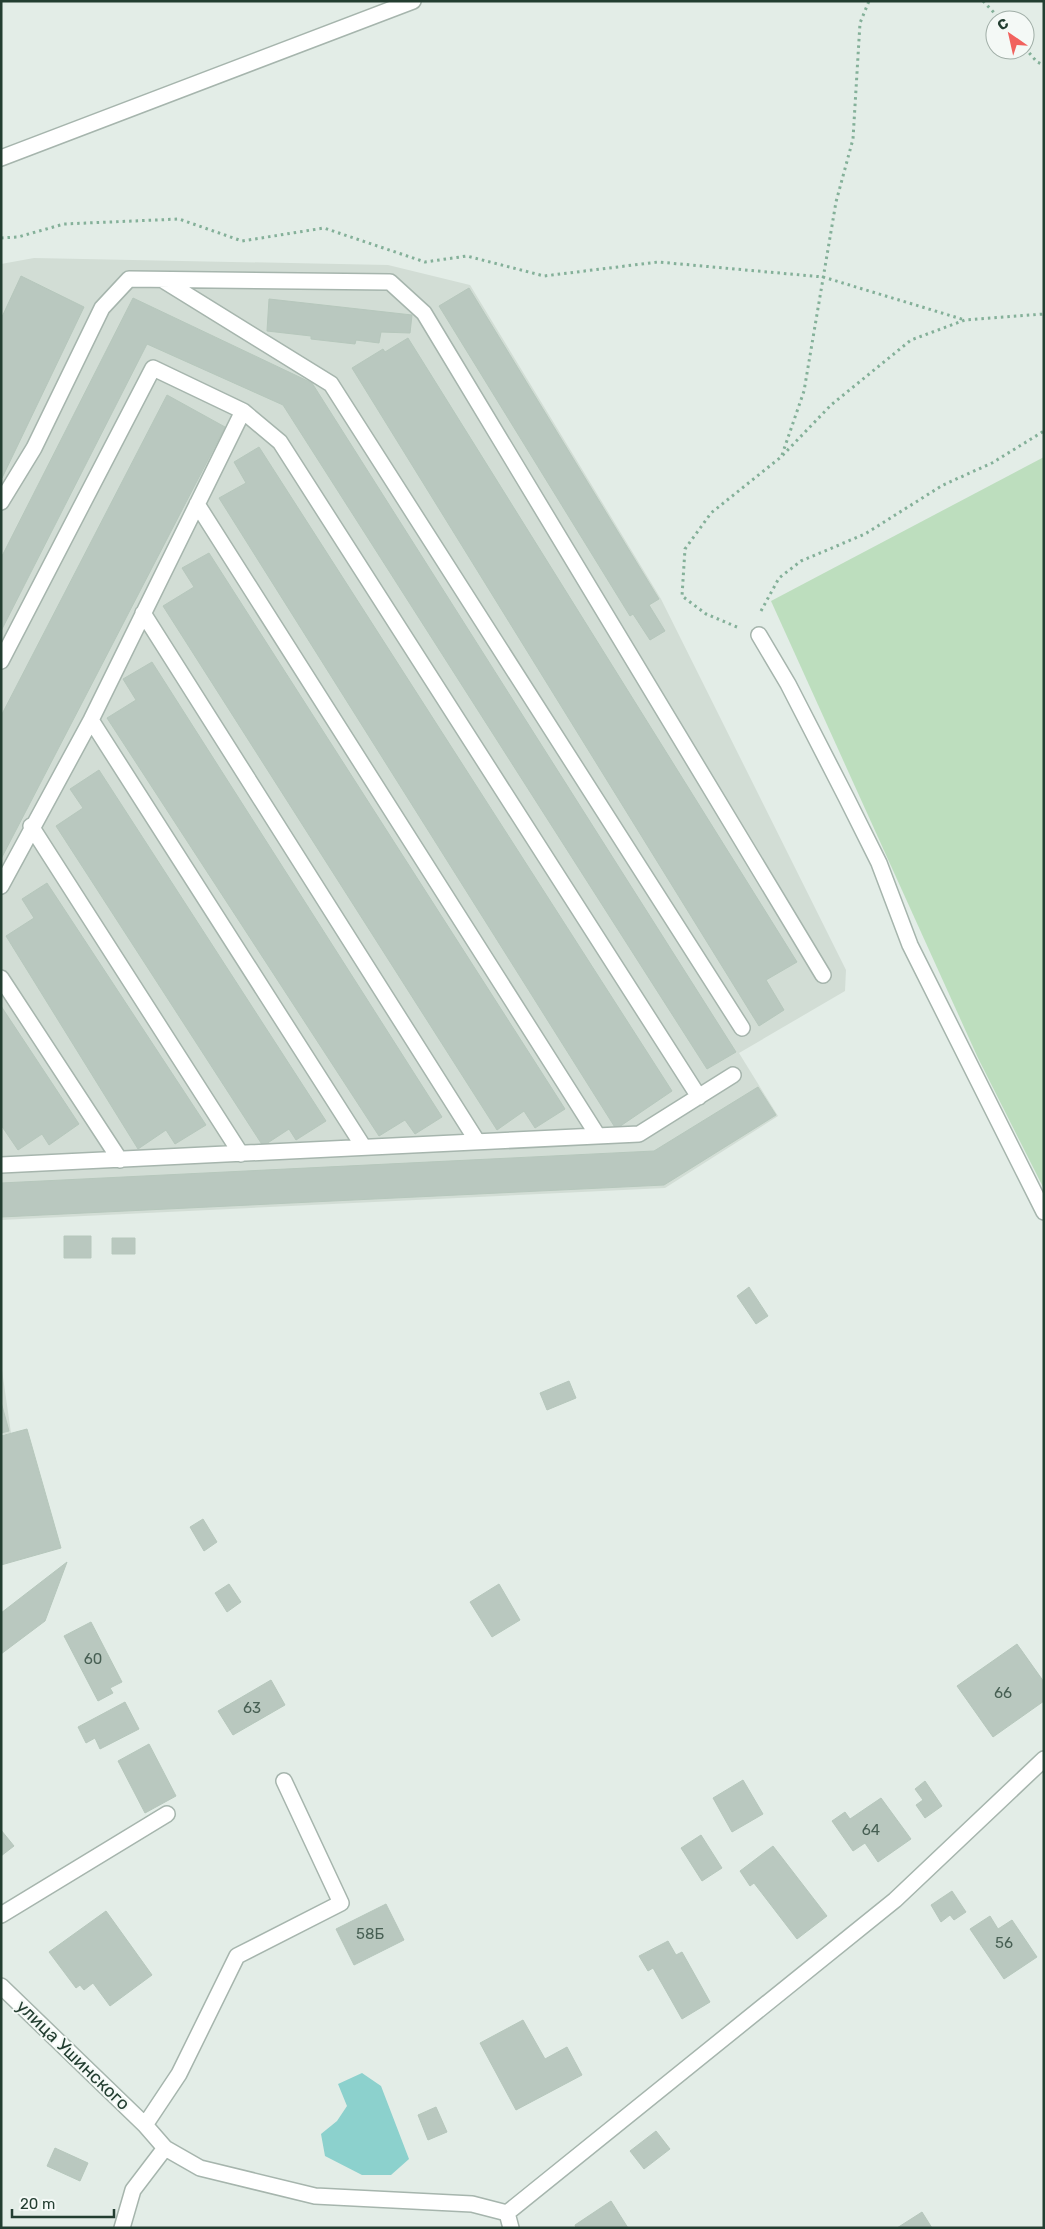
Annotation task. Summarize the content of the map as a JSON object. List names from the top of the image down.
{
  "streets": {
    "street": ["улица Ушинского"]
  },
  "house_numbers": [
    "60",
    "66",
    "63",
    "64",
    "58Б",
    "56"
  ],
  "scale_bar": "20 m",
  "north": "top left"
}
